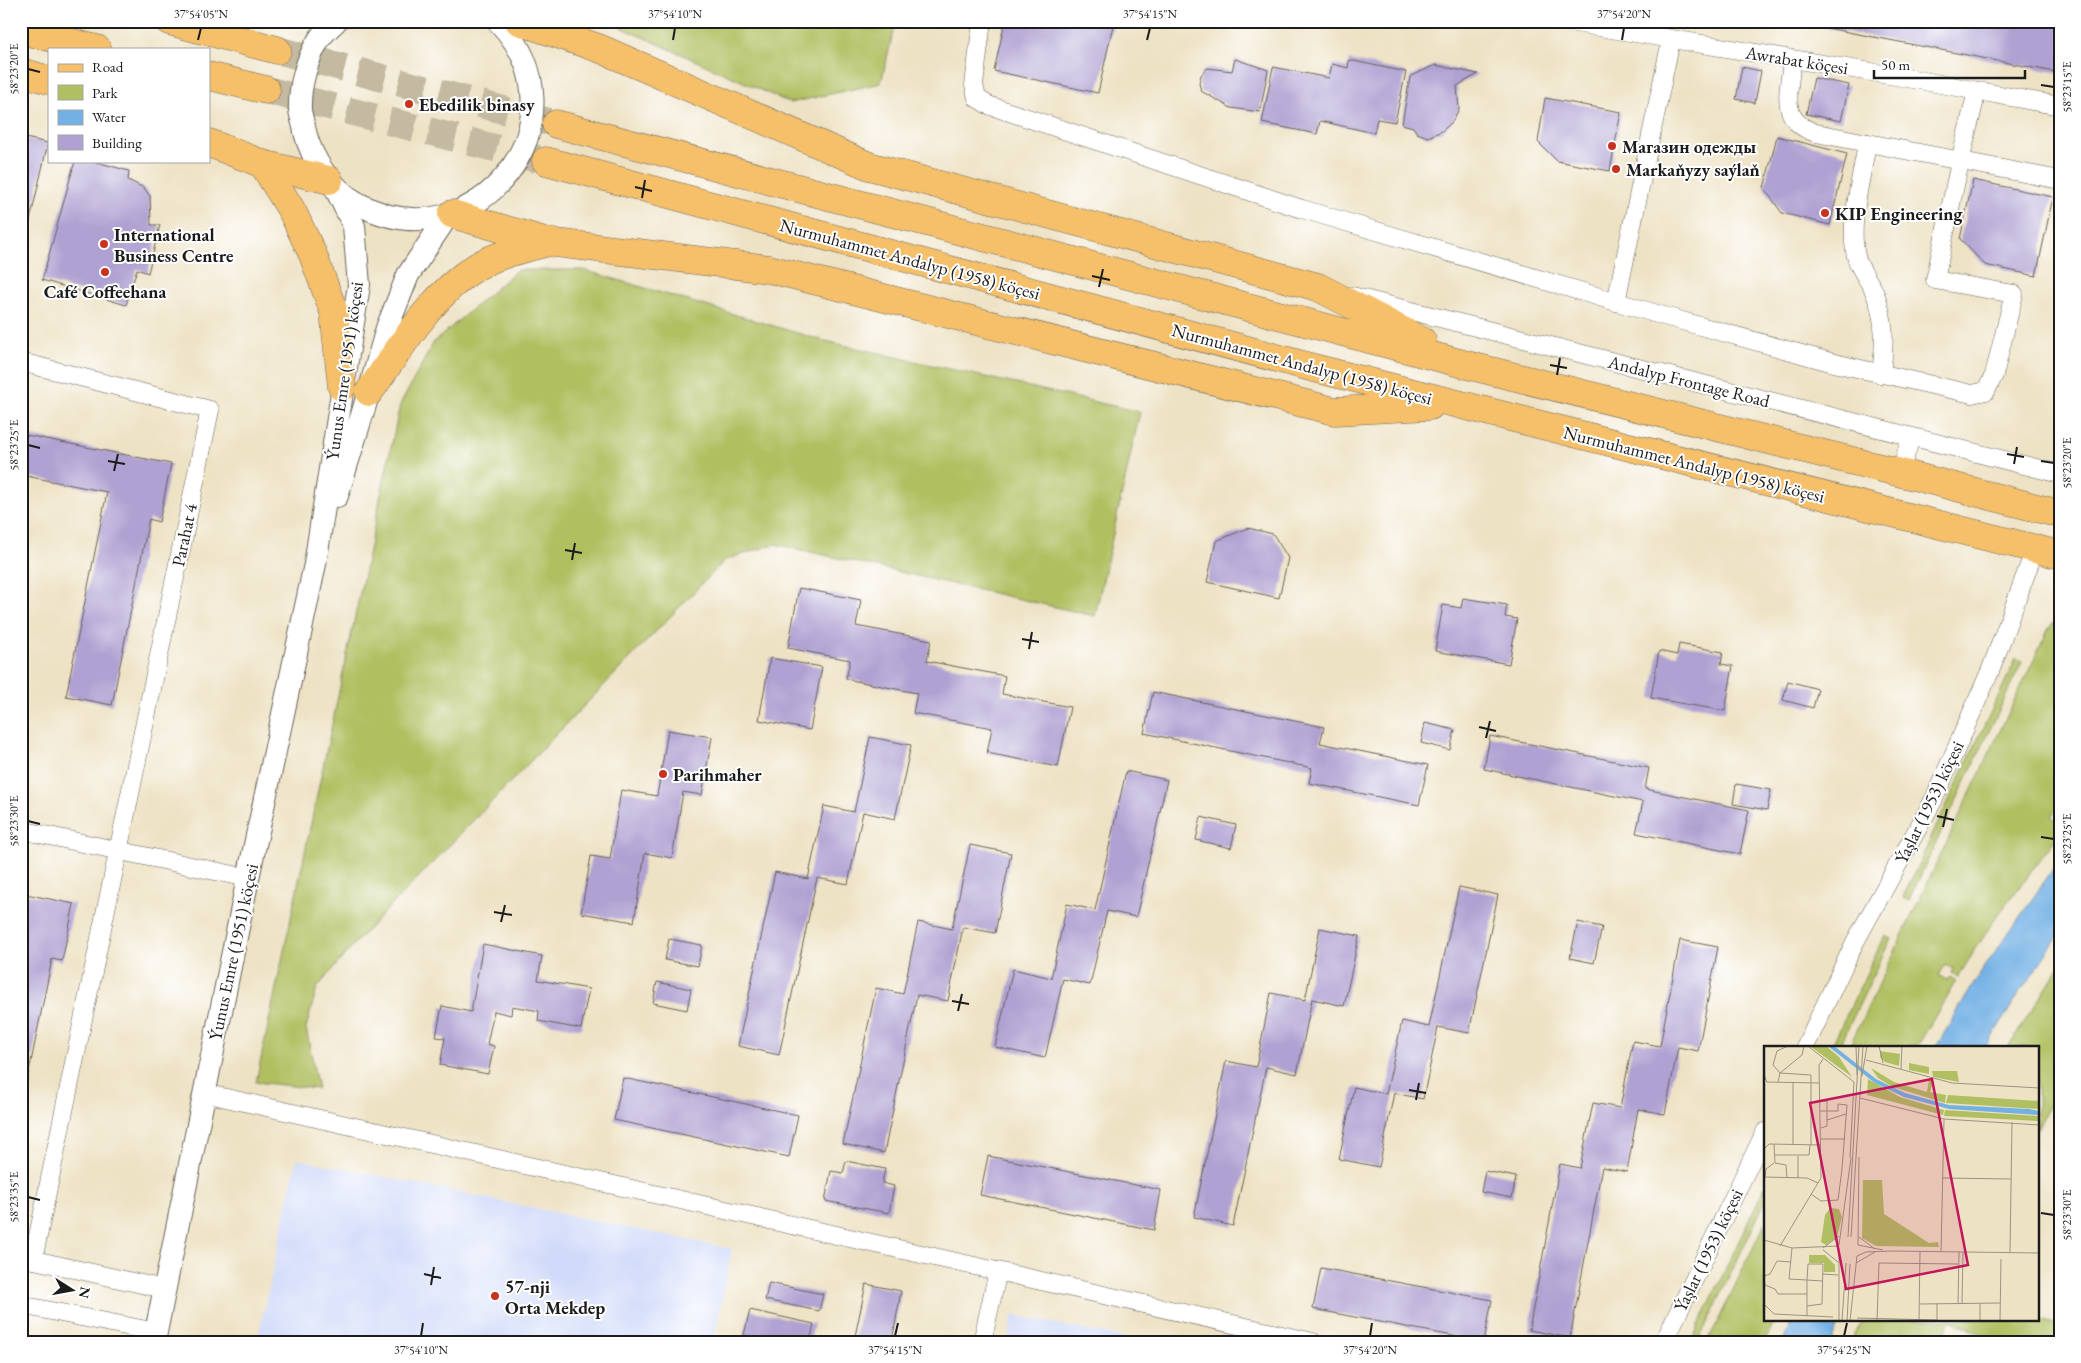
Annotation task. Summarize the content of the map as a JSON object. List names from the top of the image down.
{
  "streets": {
    "main road": ["Nurmuhammet Andalyp (1958) köçesi"],
    "street": [
      "Awrabat köçesi",
      "Ýunus Emre (1951) köçesi",
      "Andalyp Frontage Road",
      "Parahat 4",
      "Ýaşlar (1953) köçesi"
    ]
  },
  "crossings": [
    ["Nurmuhammet Andalyp (1958) köçesi", "Ýaşlar (1953) köçesi"]
  ],
  "places": [
    "Ebedilik binasy",
    "Магазин одежды",
    "Markaňyzy saýlaň",
    "KIP Engineering",
    "International Business Centre",
    "Café Coffeehana",
    "Parihmaher",
    "57-nji Orta Mekdep"
  ],
  "legend": [
    "Road",
    "Park",
    "Water",
    "Building"
  ],
  "scale_bar": "50 m",
  "north": "right",
  "coordinates": [
    "37°54'05\"N",
    "37°54'10\"N",
    "37°54'15\"N",
    "37°54'20\"N",
    "58°23'20\"E",
    "58°23'15\"E",
    "58°23'25\"E",
    "58°23'30\"E",
    "58°23'35\"E",
    "37°54'25\"N"
  ]
}
